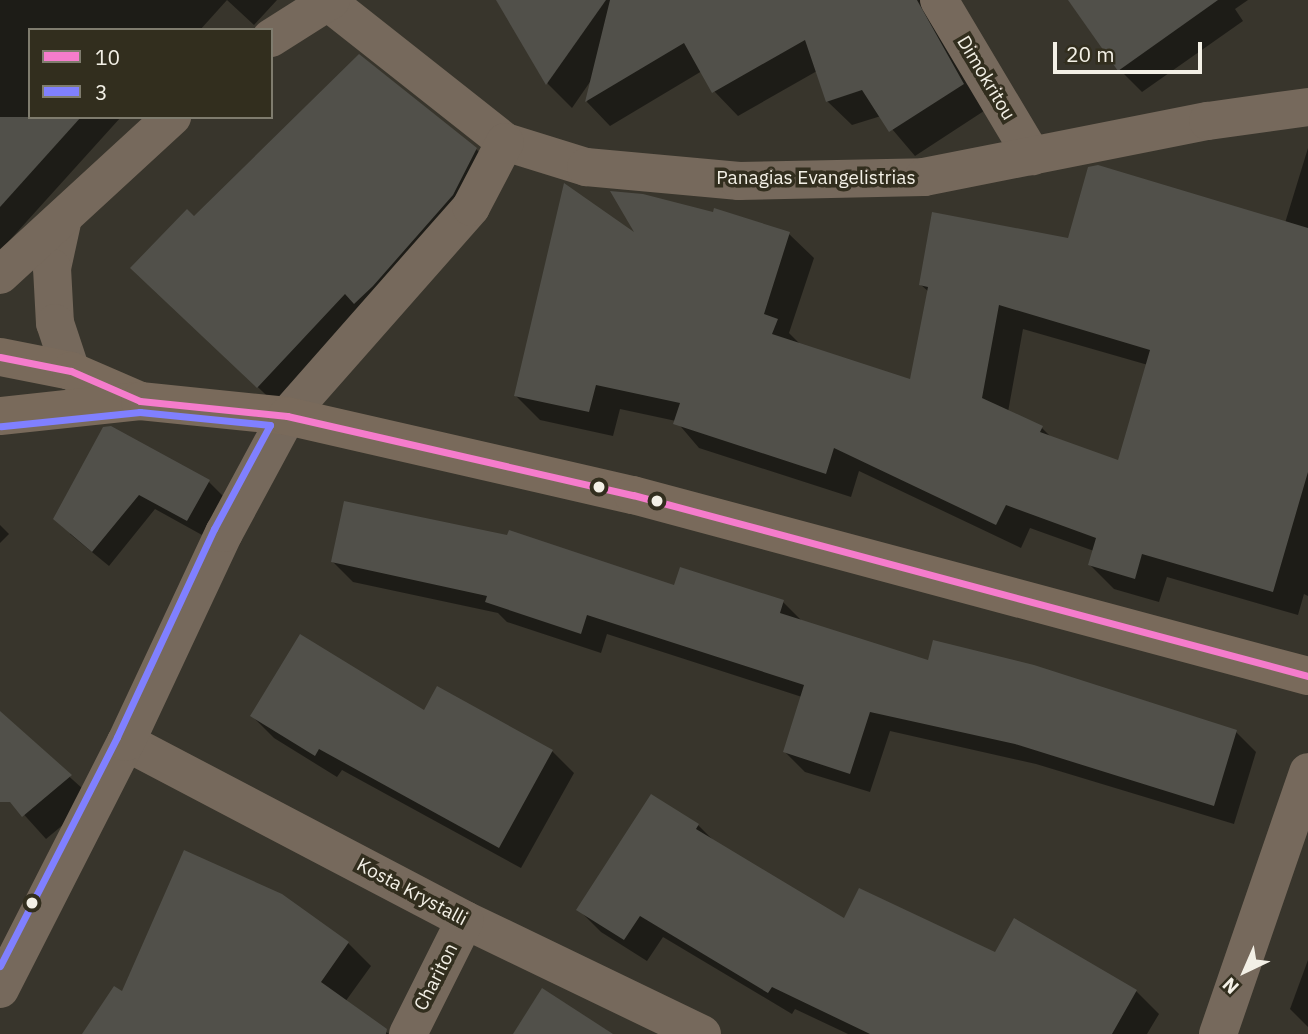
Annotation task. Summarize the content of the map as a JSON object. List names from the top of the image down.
{
  "streets": {
    "street": [
      "Dimokritou",
      "Panagias Evangelistrias",
      "Kosta Krystalli",
      "Chariton"
    ]
  },
  "crossings": [
    ["Dimokritou", "Panagias Evangelistrias"],
    ["Kosta Krystalli", "Chariton"]
  ],
  "lines": ["transit line 10", "transit line 3"],
  "legend": ["10", "3"],
  "scale_bar": "20 m",
  "north": "bottom left"
}
